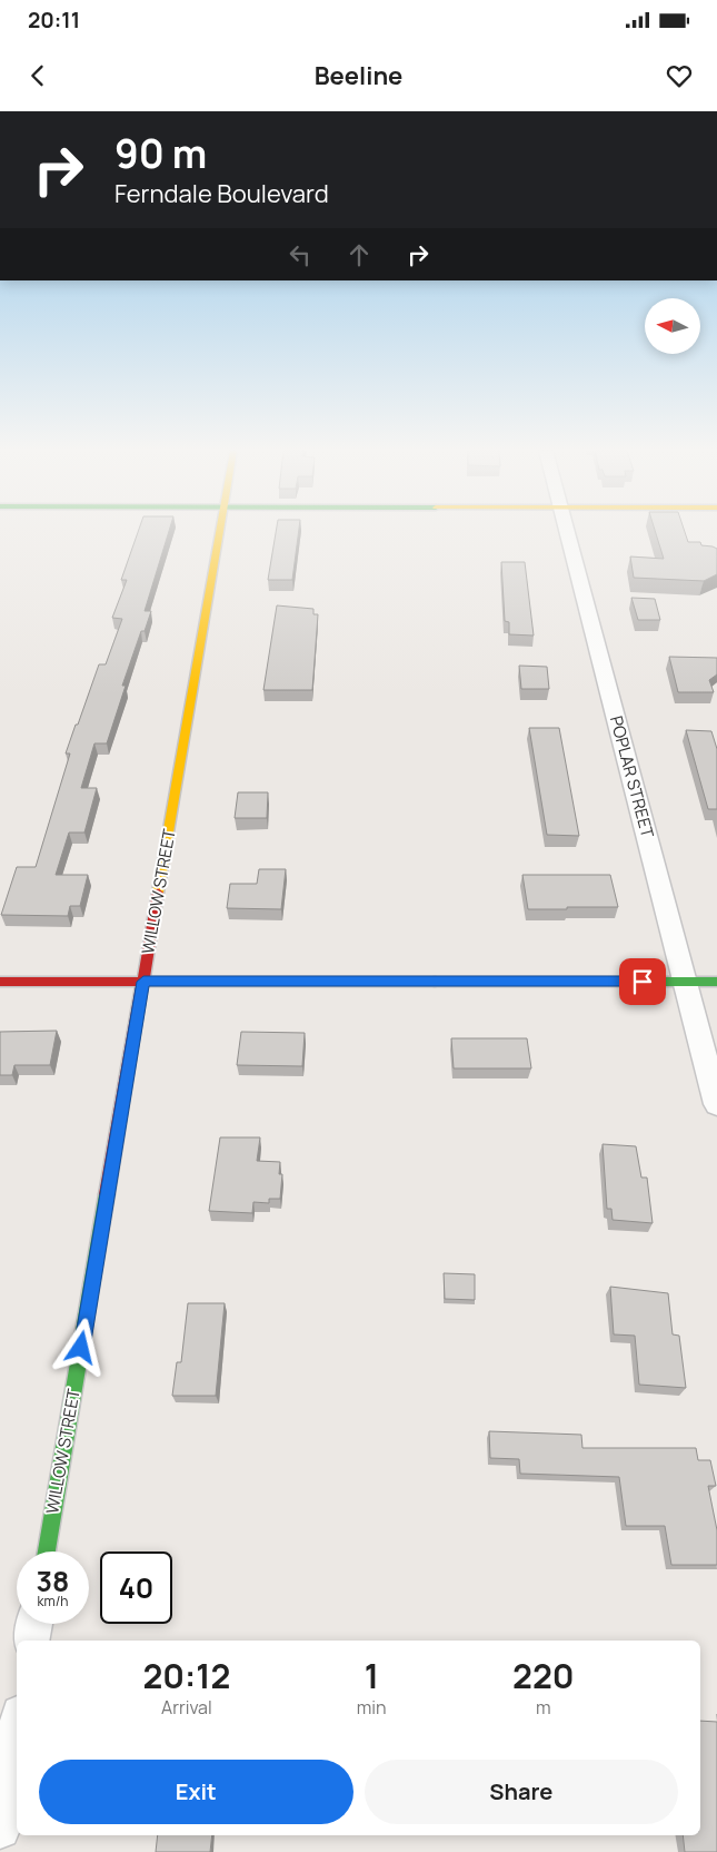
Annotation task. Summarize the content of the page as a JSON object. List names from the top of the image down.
{
  "streets": {
    "street": ["POPLAR STREET", "WILLOW STREET"]
  },
  "north": "left",
  "page": {
    "status": "20:11",
    "header": "Beeline",
    "turn": ["90 m", "Ferndale Boulevard"],
    "speed": "38 km/h",
    "limit": "40",
    "eta": [
      "20:12",
      "Arrival",
      "1",
      "min",
      "220",
      "m"
    ],
    "buttons": ["Exit", "Share"]
  }
}
